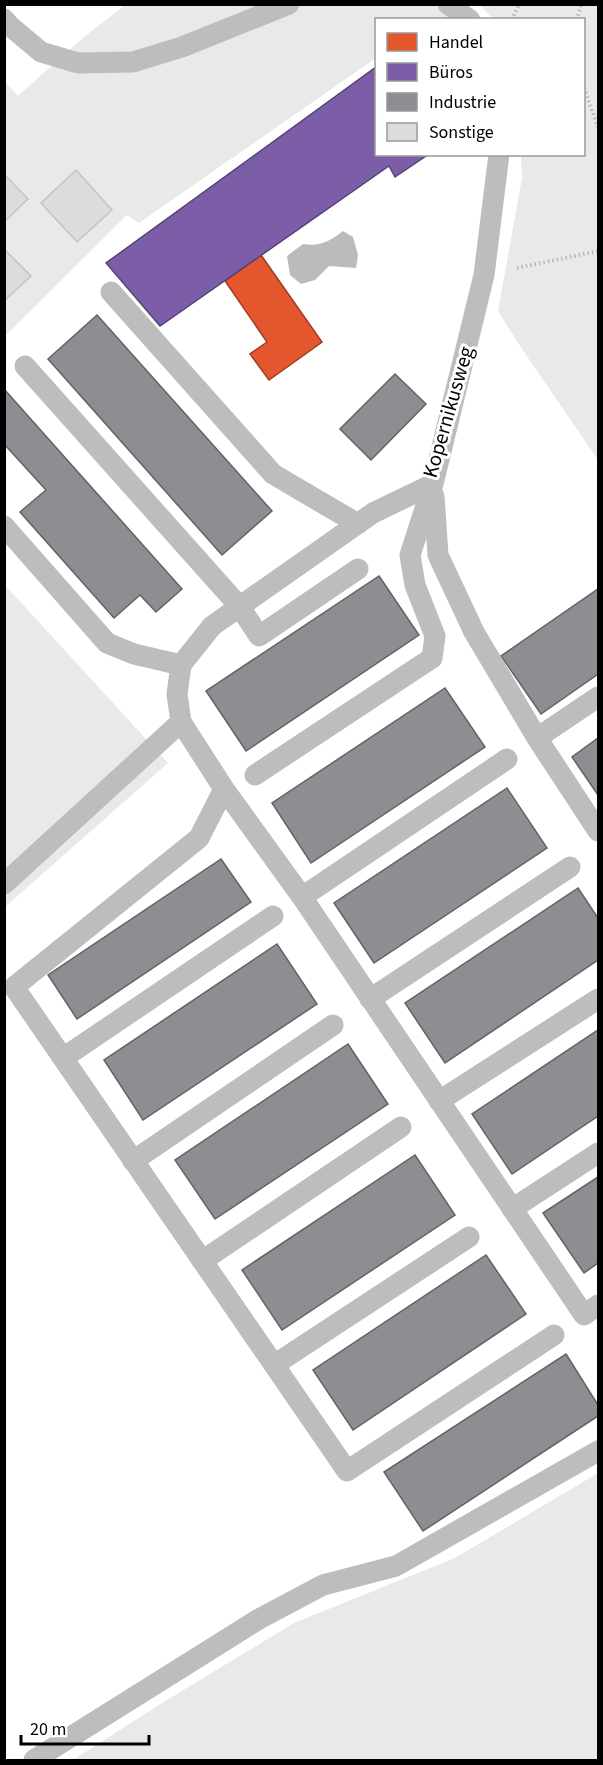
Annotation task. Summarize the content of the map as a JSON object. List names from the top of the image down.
{
  "streets": {
    "lane": ["Kopernikusweg"]
  },
  "legend": [
    "Handel",
    "Büros",
    "Industrie",
    "Sonstige"
  ],
  "scale_bar": "20 m"
}
